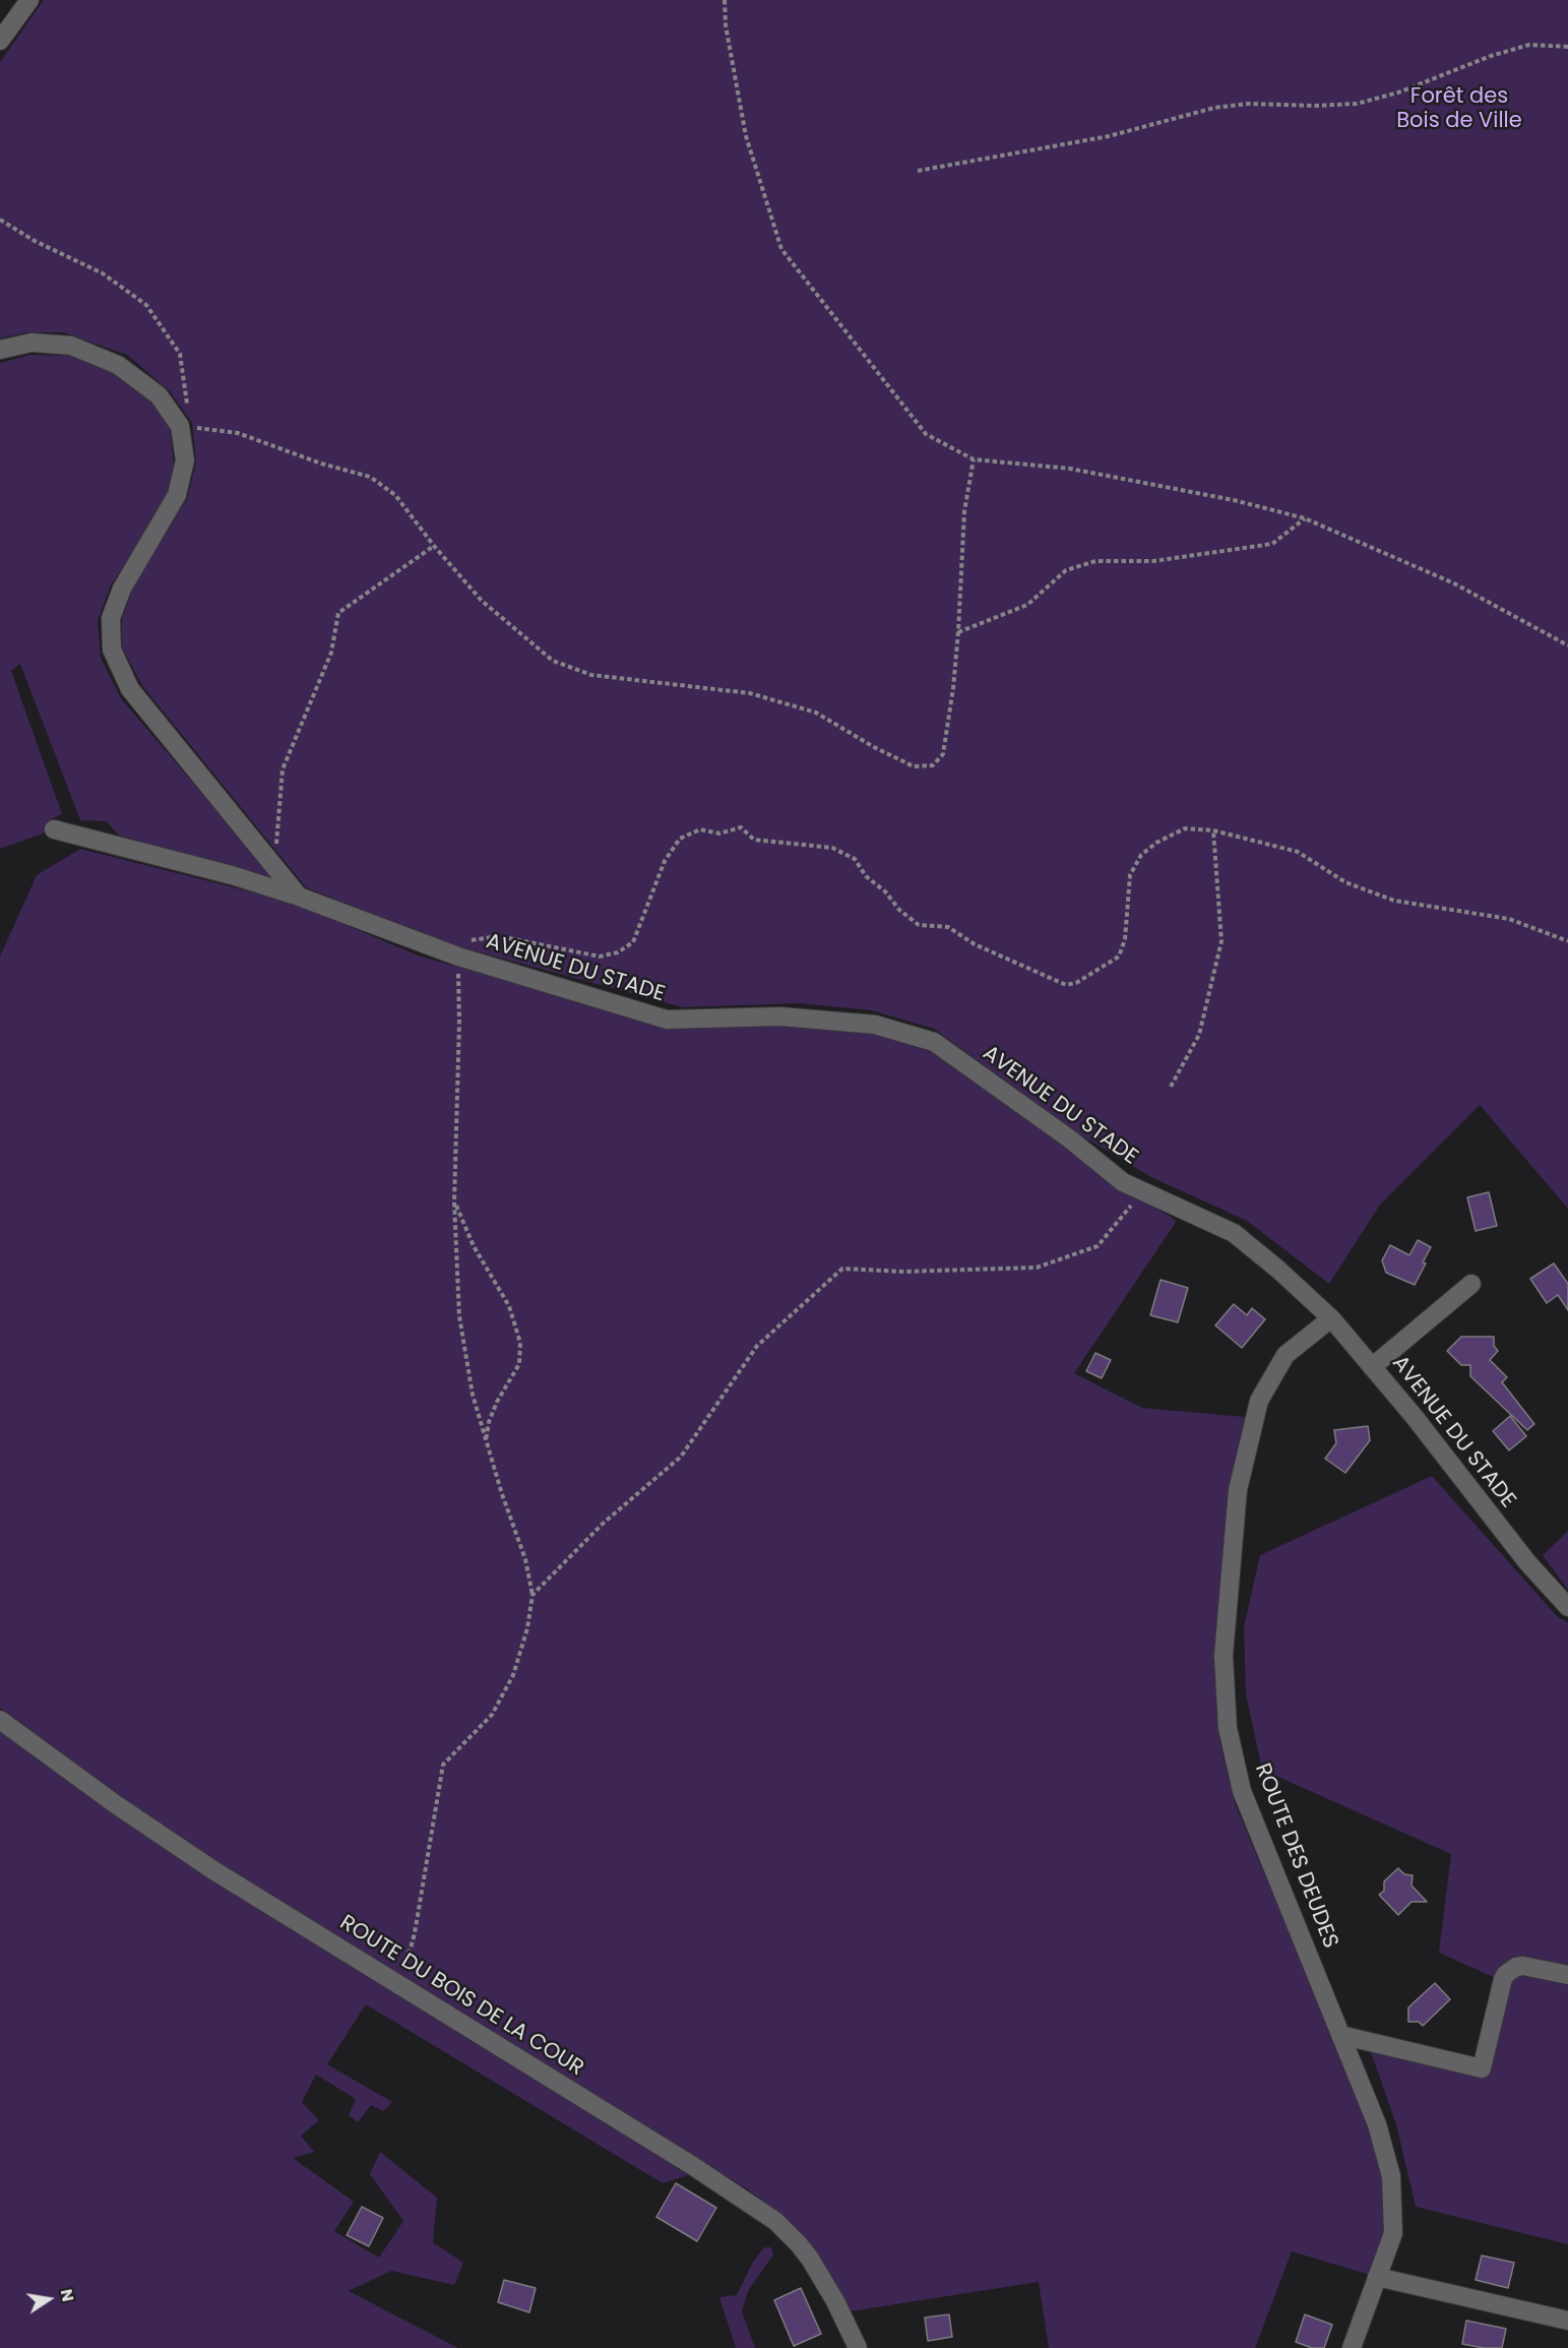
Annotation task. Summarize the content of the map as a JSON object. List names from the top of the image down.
{
  "streets": {
    "street": ["AVENUE DU STADE", "ROUTE DES DEUDES", "ROUTE DU BOIS DE LA COUR"]
  },
  "crossings": [
    ["AVENUE DU STADE", "ROUTE DES DEUDES"]
  ],
  "parks": ["Forêt des Bois de Ville"],
  "north": "right"
}
